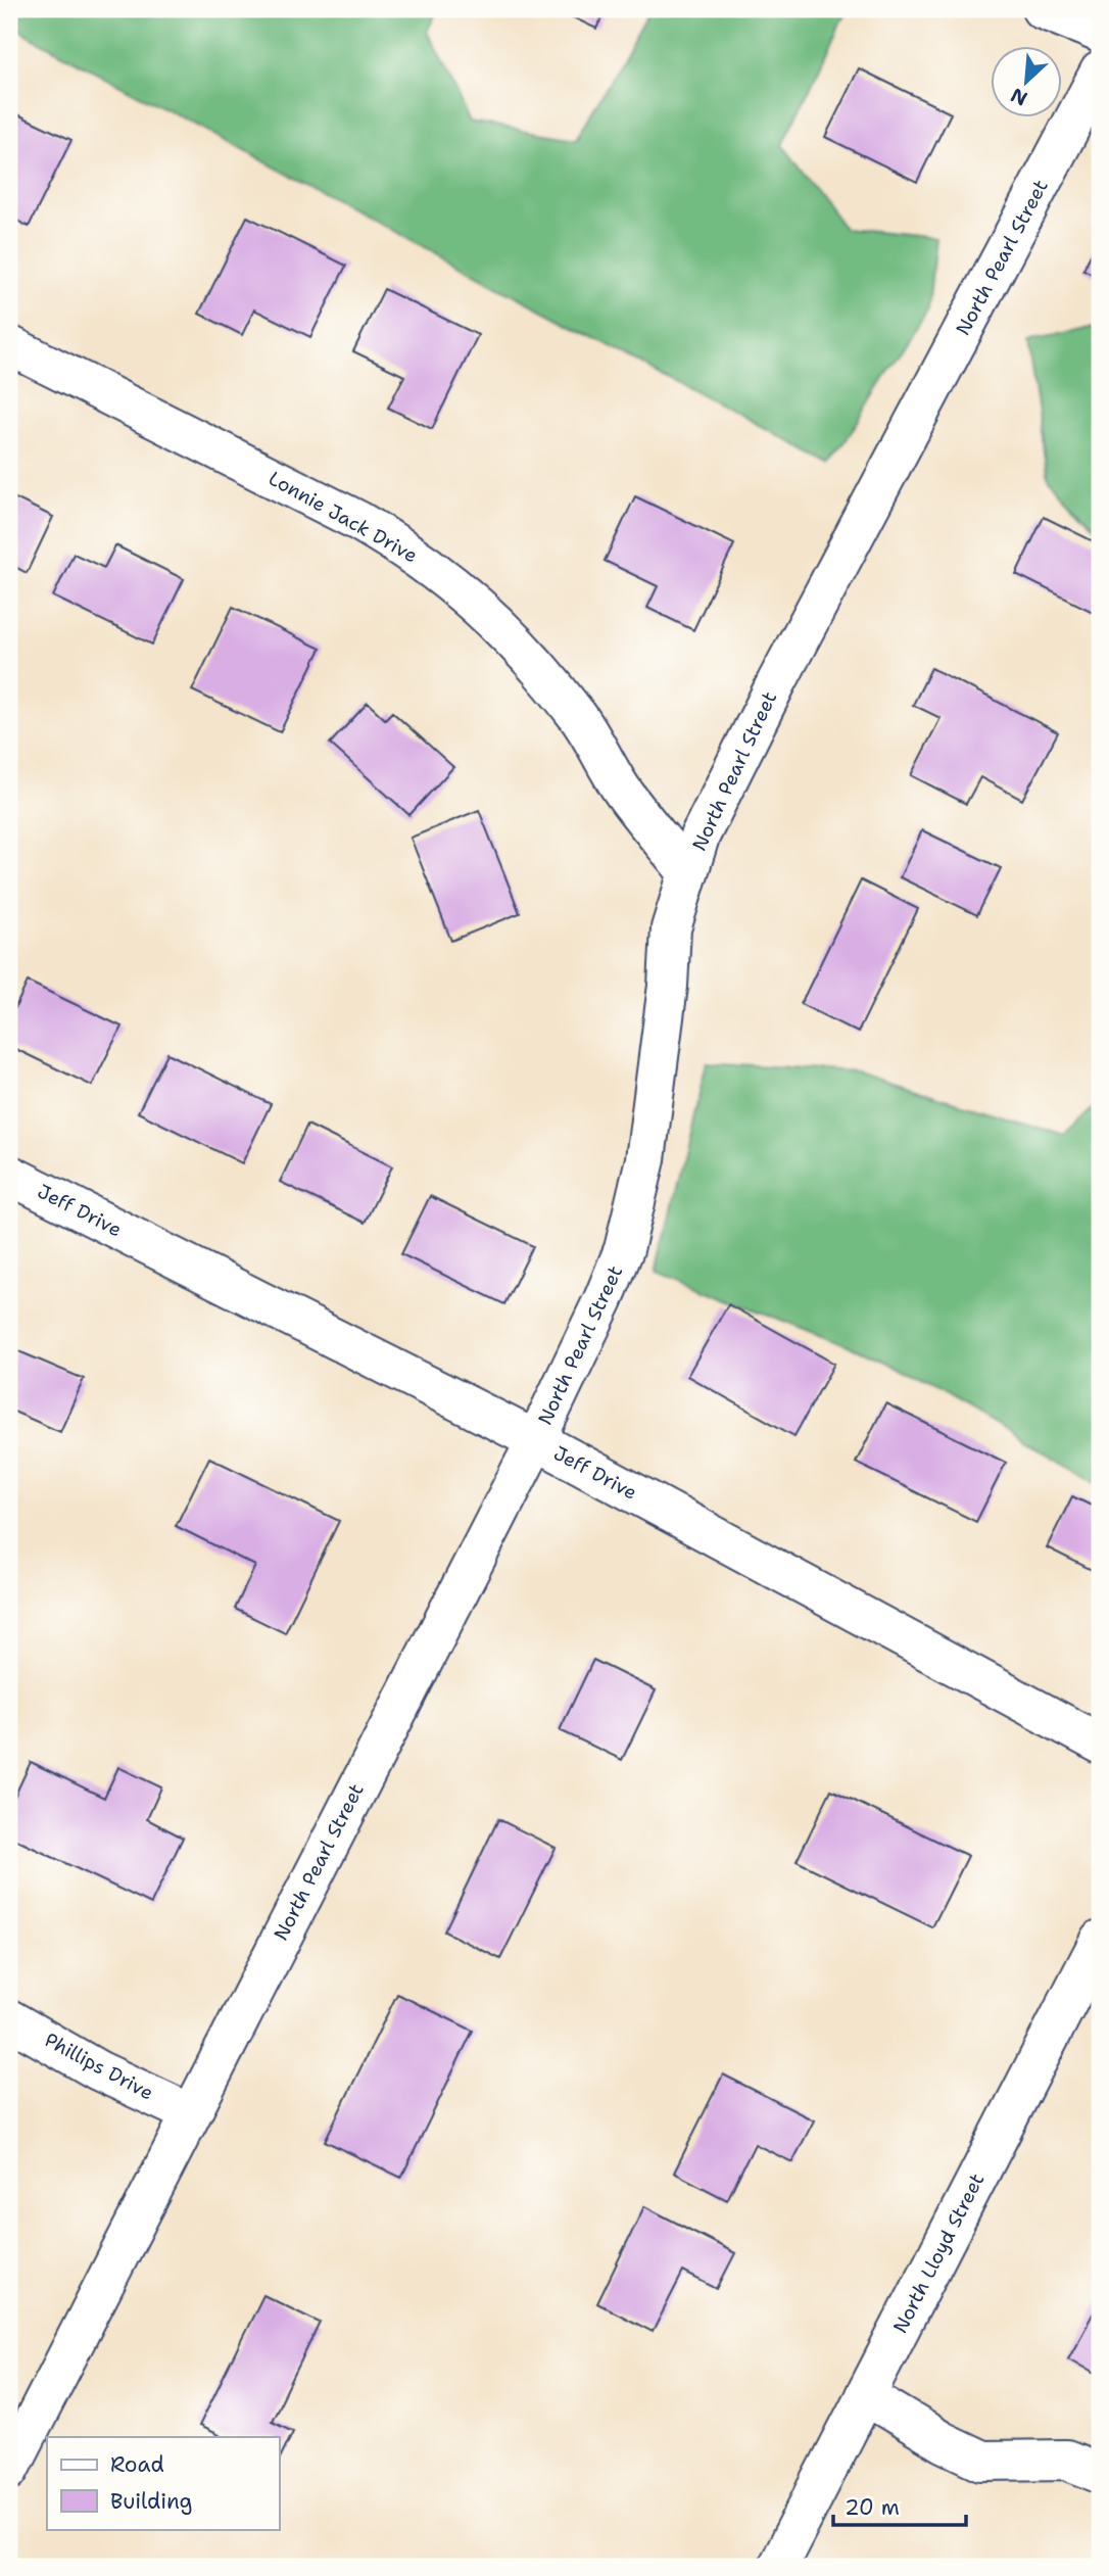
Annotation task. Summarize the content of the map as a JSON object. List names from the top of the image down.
{
  "streets": {
    "street": [
      "North Pearl Street",
      "Lonnie Jack Drive",
      "Jeff Drive",
      "Phillips Drive",
      "North Lloyd Street"
    ]
  },
  "crossings": [
    ["North Pearl Street", "Lonnie Jack Drive"],
    ["North Pearl Street", "Jeff Drive"],
    ["North Pearl Street", "Phillips Drive"]
  ],
  "legend": ["Road", "Building"],
  "scale_bar": "20 m",
  "north": "bottom left"
}
